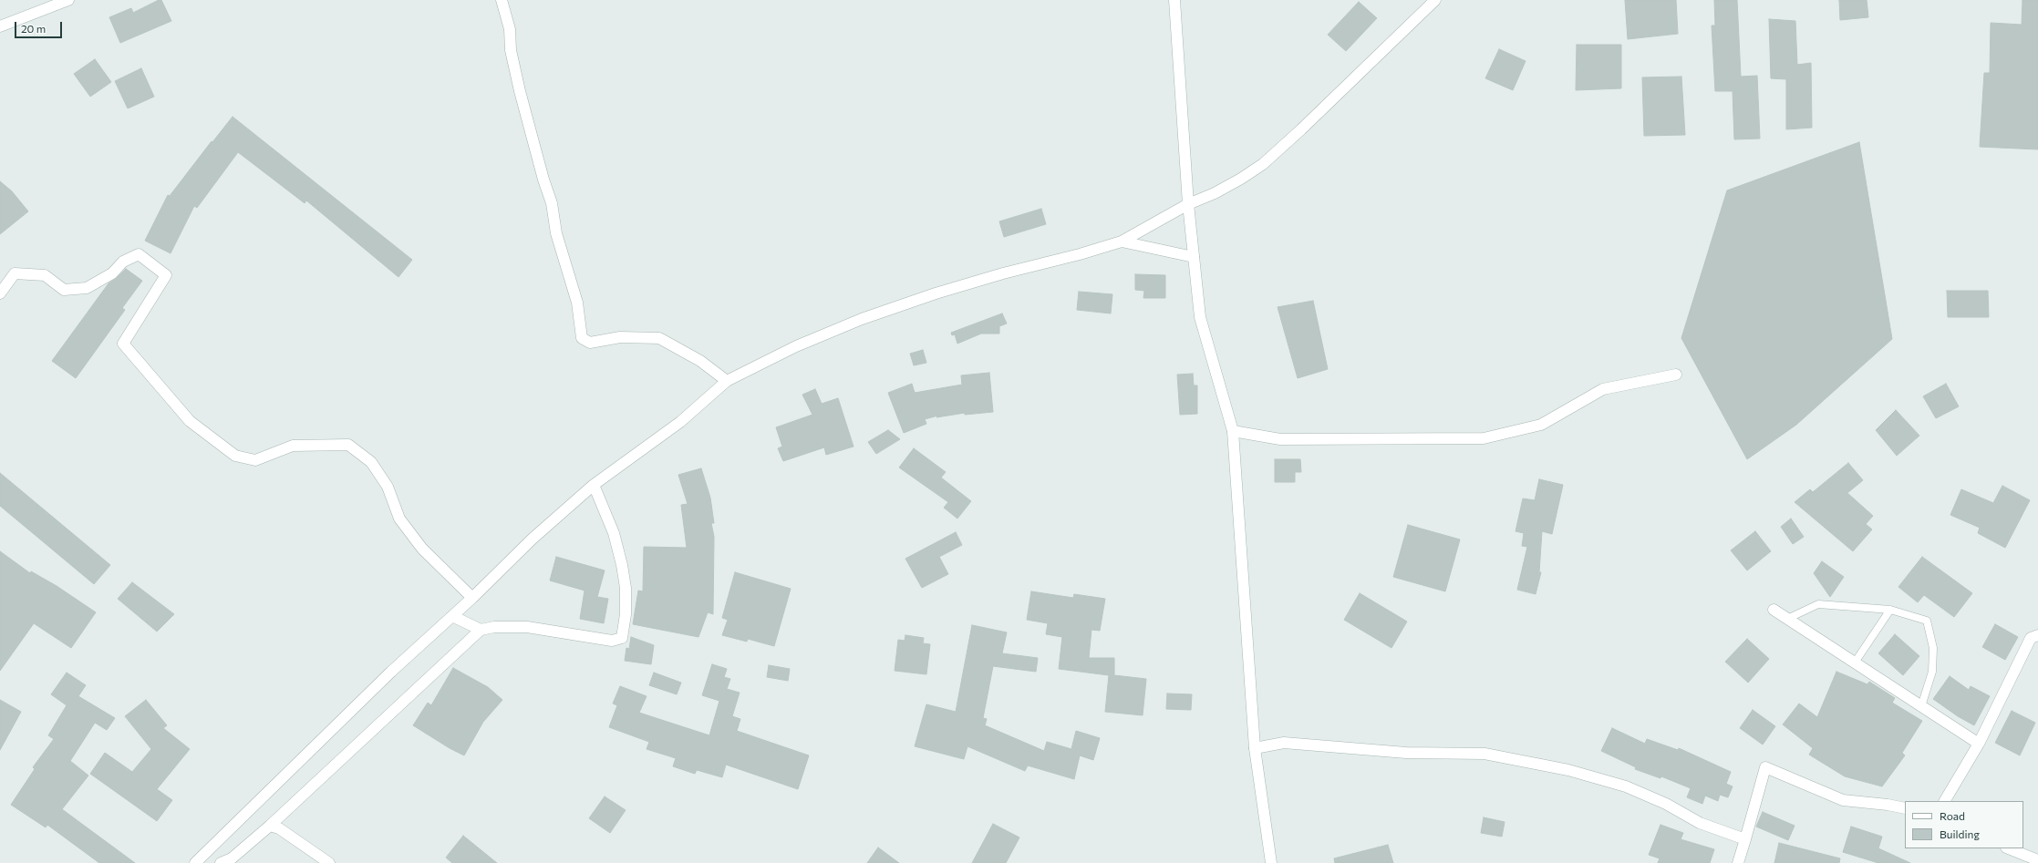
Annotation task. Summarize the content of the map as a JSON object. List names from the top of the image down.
{
  "legend": ["Road", "Building"],
  "scale_bar": "20 m"
}
